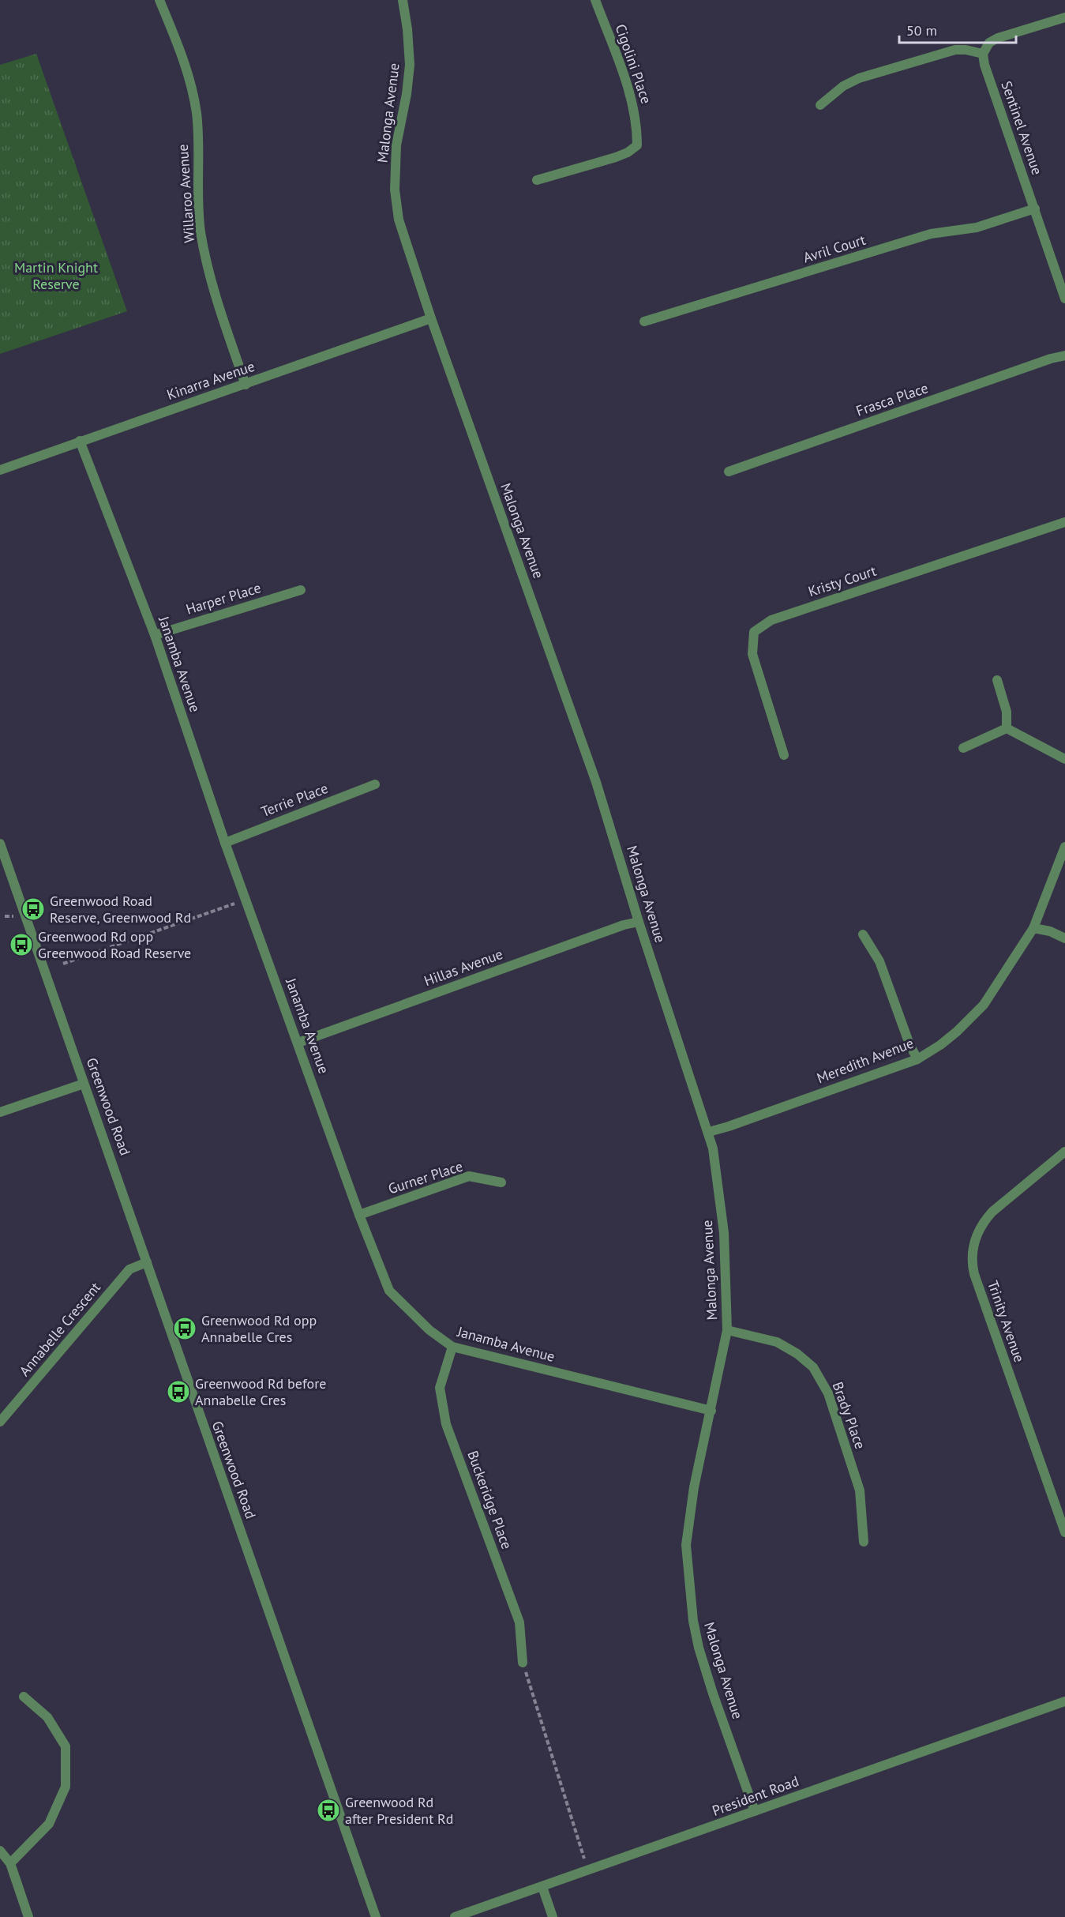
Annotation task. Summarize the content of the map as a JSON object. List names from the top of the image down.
{
  "streets": {
    "street": [
      "Cigolini Place",
      "Malonga Avenue",
      "Sentinel Avenue",
      "Willaroo Avenue",
      "Avril Court",
      "Kinarra Avenue",
      "Frasca Place",
      "Kristy Court",
      "Harper Place",
      "Janamba Avenue",
      "Terrie Place",
      "Hillas Avenue",
      "Meredith Avenue",
      "Greenwood Road",
      "Gurner Place",
      "Trinity Avenue",
      "Annabelle Crescent",
      "Brady Place",
      "Buckeridge Place",
      "President Road"
    ]
  },
  "crossings": [
    ["Malonga Avenue", "Kinarra Avenue"],
    ["Malonga Avenue", "Janamba Avenue"],
    ["Malonga Avenue", "Hillas Avenue"],
    ["Malonga Avenue", "Meredith Avenue"],
    ["Malonga Avenue", "Brady Place"],
    ["Malonga Avenue", "President Road"],
    ["Sentinel Avenue", "Avril Court"],
    ["Willaroo Avenue", "Kinarra Avenue"],
    ["Kinarra Avenue", "Janamba Avenue"],
    ["Harper Place", "Janamba Avenue"],
    ["Janamba Avenue", "Terrie Place"],
    ["Janamba Avenue", "Hillas Avenue"],
    ["Janamba Avenue", "Gurner Place"],
    ["Janamba Avenue", "Buckeridge Place"],
    ["Greenwood Road", "Annabelle Crescent"]
  ],
  "parks": ["Martin Knight Reserve"],
  "places": {
    "bus stop": [
      "Greenwood Road Reserve, Greenwood Rd",
      "Greenwood Rd opp Greenwood Road Reserve",
      "Greenwood Rd opp Annabelle Cres",
      "Greenwood Rd before Annabelle Cres",
      "Greenwood Rd after President Rd"
    ]
  },
  "scale_bar": "50 m"
}
